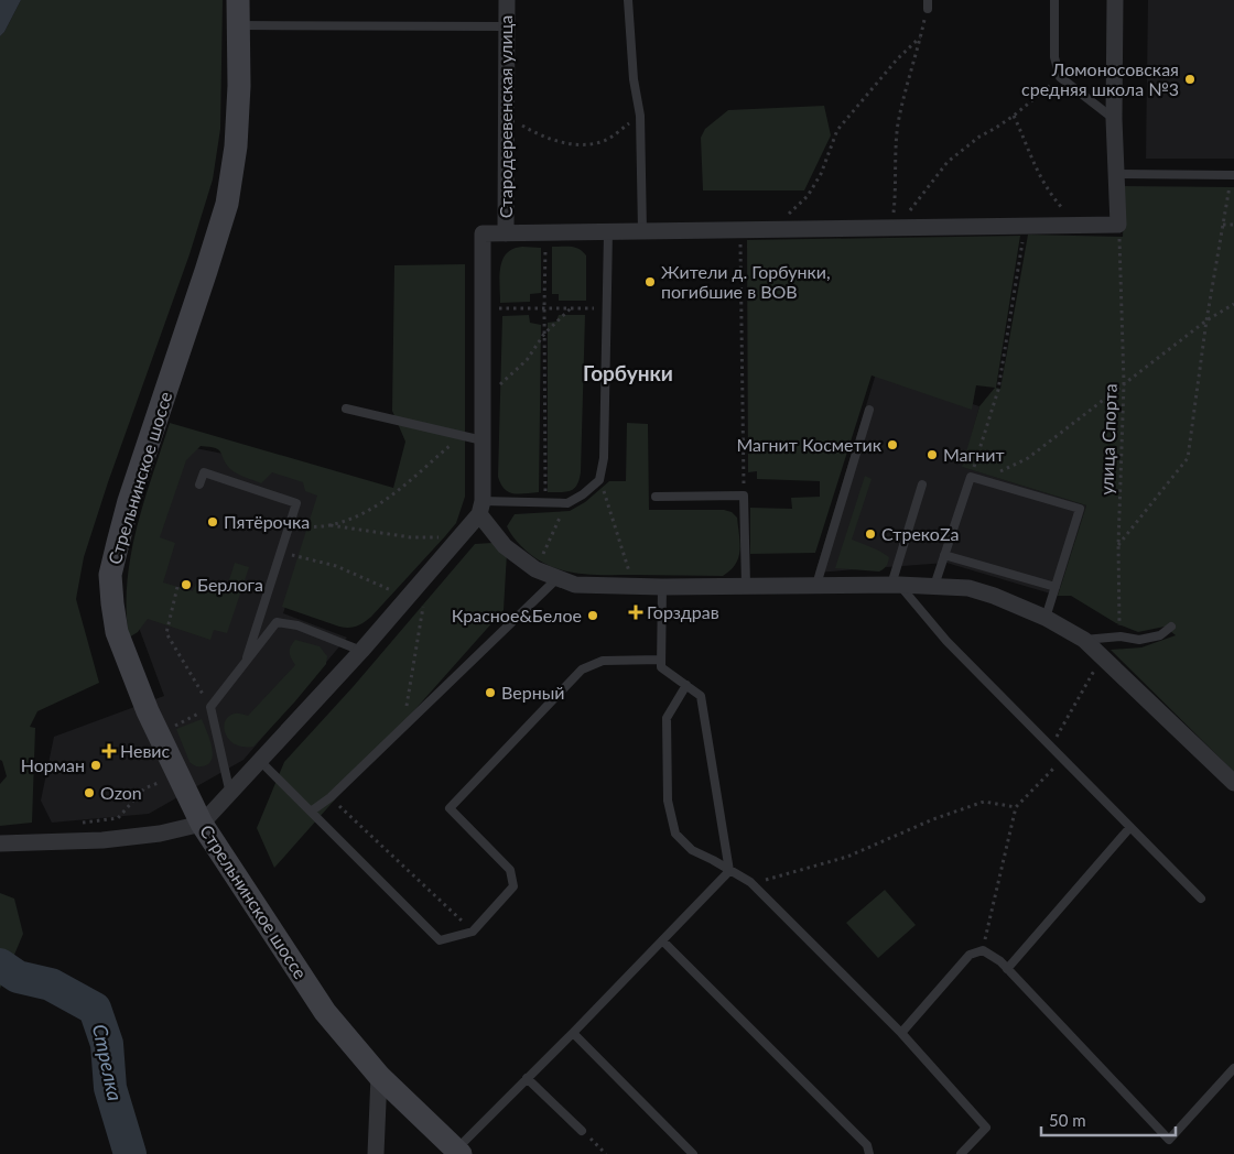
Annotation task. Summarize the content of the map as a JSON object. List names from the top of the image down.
{
  "streets": {
    "main road": ["Стрельнинское шоссе"],
    "street": ["Стародеревенская улица"],
    "path": ["улица Спорта"]
  },
  "districts": ["Горбунки"],
  "water": ["Стрелка"],
  "places": {
    "other": [
      "Ломоносовская средняя школа №3",
      "Жители д. Горбунки, погибшие в ВОВ",
      "Магнит Косметик",
      "Магнит",
      "Пятёрочка",
      "СтрекоZа",
      "Берлога",
      "Красное&Белое",
      "Верный",
      "Норман",
      "Ozon"
    ],
    "health": ["Горздрав", "Невис"]
  },
  "scale_bar": "50 m"
}
